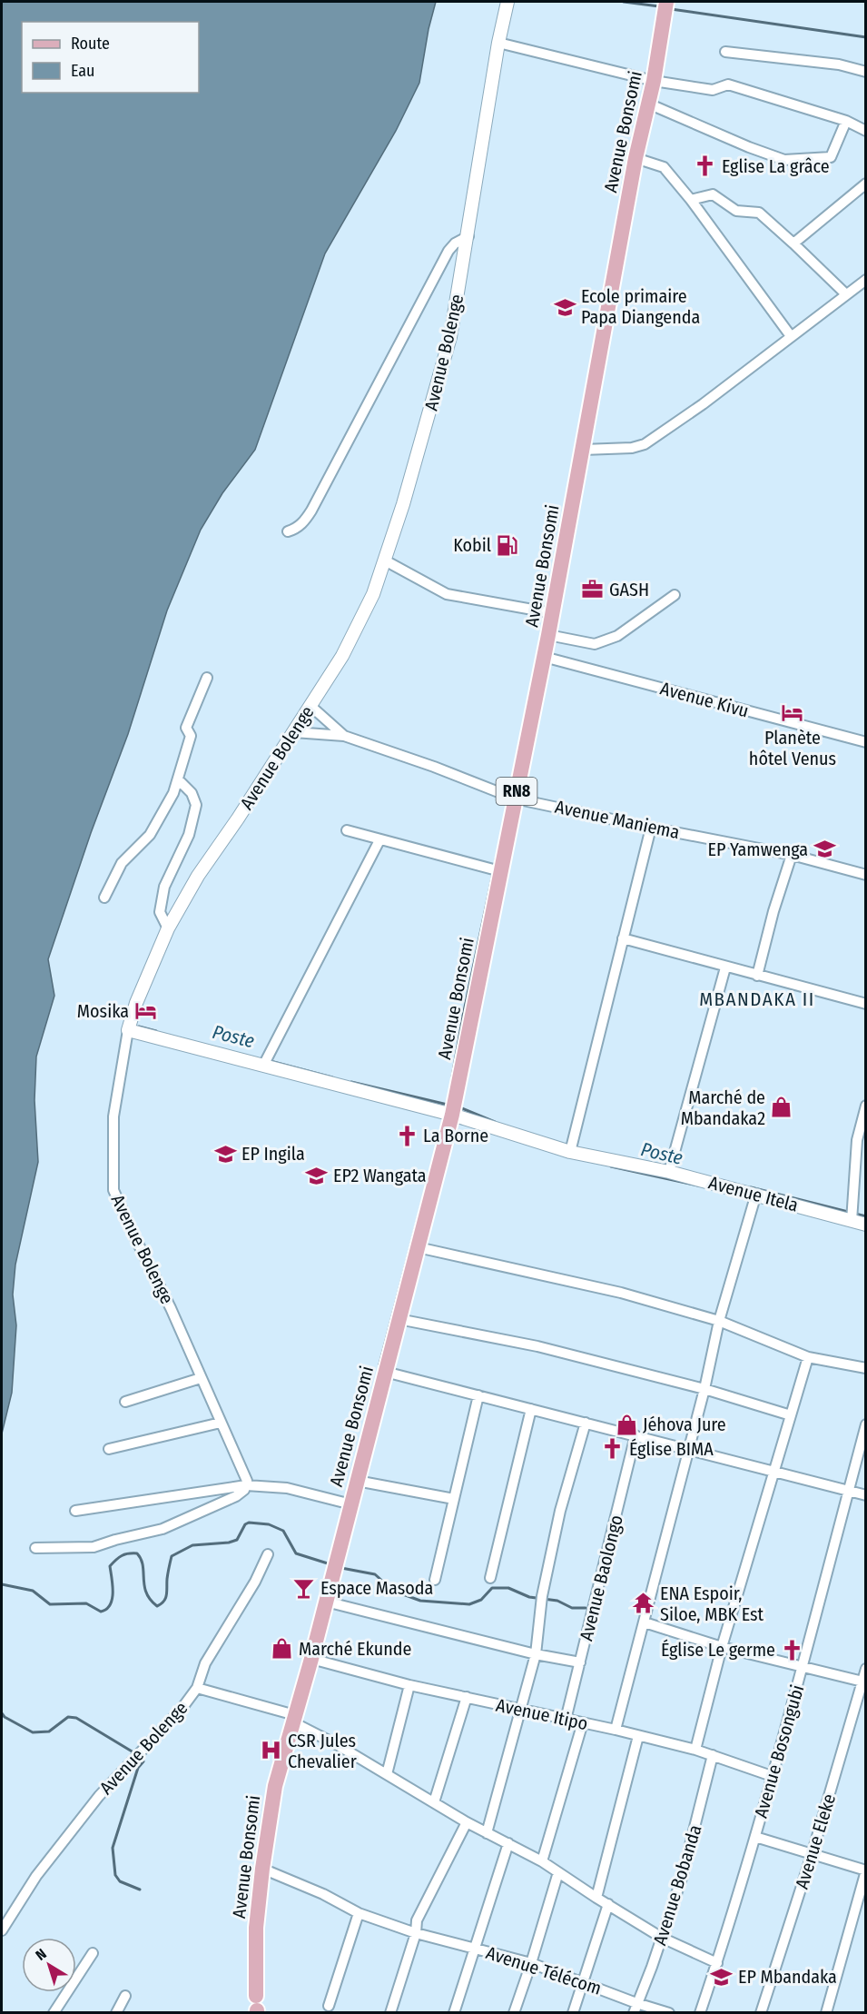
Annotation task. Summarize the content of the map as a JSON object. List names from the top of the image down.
{
  "streets": {
    "main road": ["Avenue Bonsomi", "RN8"],
    "street": [
      "Avenue Bolenge",
      "Avenue Kivu",
      "Avenue Maniema",
      "Avenue Itela",
      "Avenue Baolongo",
      "Avenue Itipo",
      "Avenue Bosongubi",
      "Avenue Eleke",
      "Avenue Bobanda",
      "Avenue Télécom"
    ]
  },
  "crossings": [
    ["Avenue Bonsomi", "Avenue Kivu"],
    ["Avenue Bonsomi", "Avenue Maniema"],
    ["Avenue Bonsomi", "Avenue Itela"],
    ["Avenue Bonsomi", "Avenue Itipo"],
    ["Avenue Bonsomi", "Avenue Télécom"],
    ["Avenue Bolenge", "Avenue Itela"],
    ["Avenue Baolongo", "Avenue Itipo"],
    ["Avenue Itipo", "Avenue Bosongubi"],
    ["Avenue Itipo", "Avenue Bobanda"],
    ["Avenue Bobanda", "Avenue Télécom"]
  ],
  "districts": ["MBANDAKA II"],
  "water": ["Poste"],
  "places": {
    "church": [
      "Eglise La grâce",
      "La Borne",
      "Église BIMA",
      "Église Le germe"
    ],
    "school or university": [
      "Ecole primaire Papa Diangenda",
      "EP Yamwenga",
      "EP Ingila",
      "EP2 Wangata",
      "EP Mbandaka"
    ],
    "fuel station": ["Kobil"],
    "office": ["GASH"],
    "hotel": ["Planète hôtel Venus", "Mosika"],
    "shop": ["Marché de Mbandaka2", "Jéhova Jure", "Marché Ekunde"],
    "bar": ["Espace Masoda"],
    "temple": ["ENA Espoir, Siloe, MBK Est"],
    "hospital": ["CSR Jules Chevalier"]
  },
  "legend": ["Route", "Eau"],
  "north": "top left"
}
